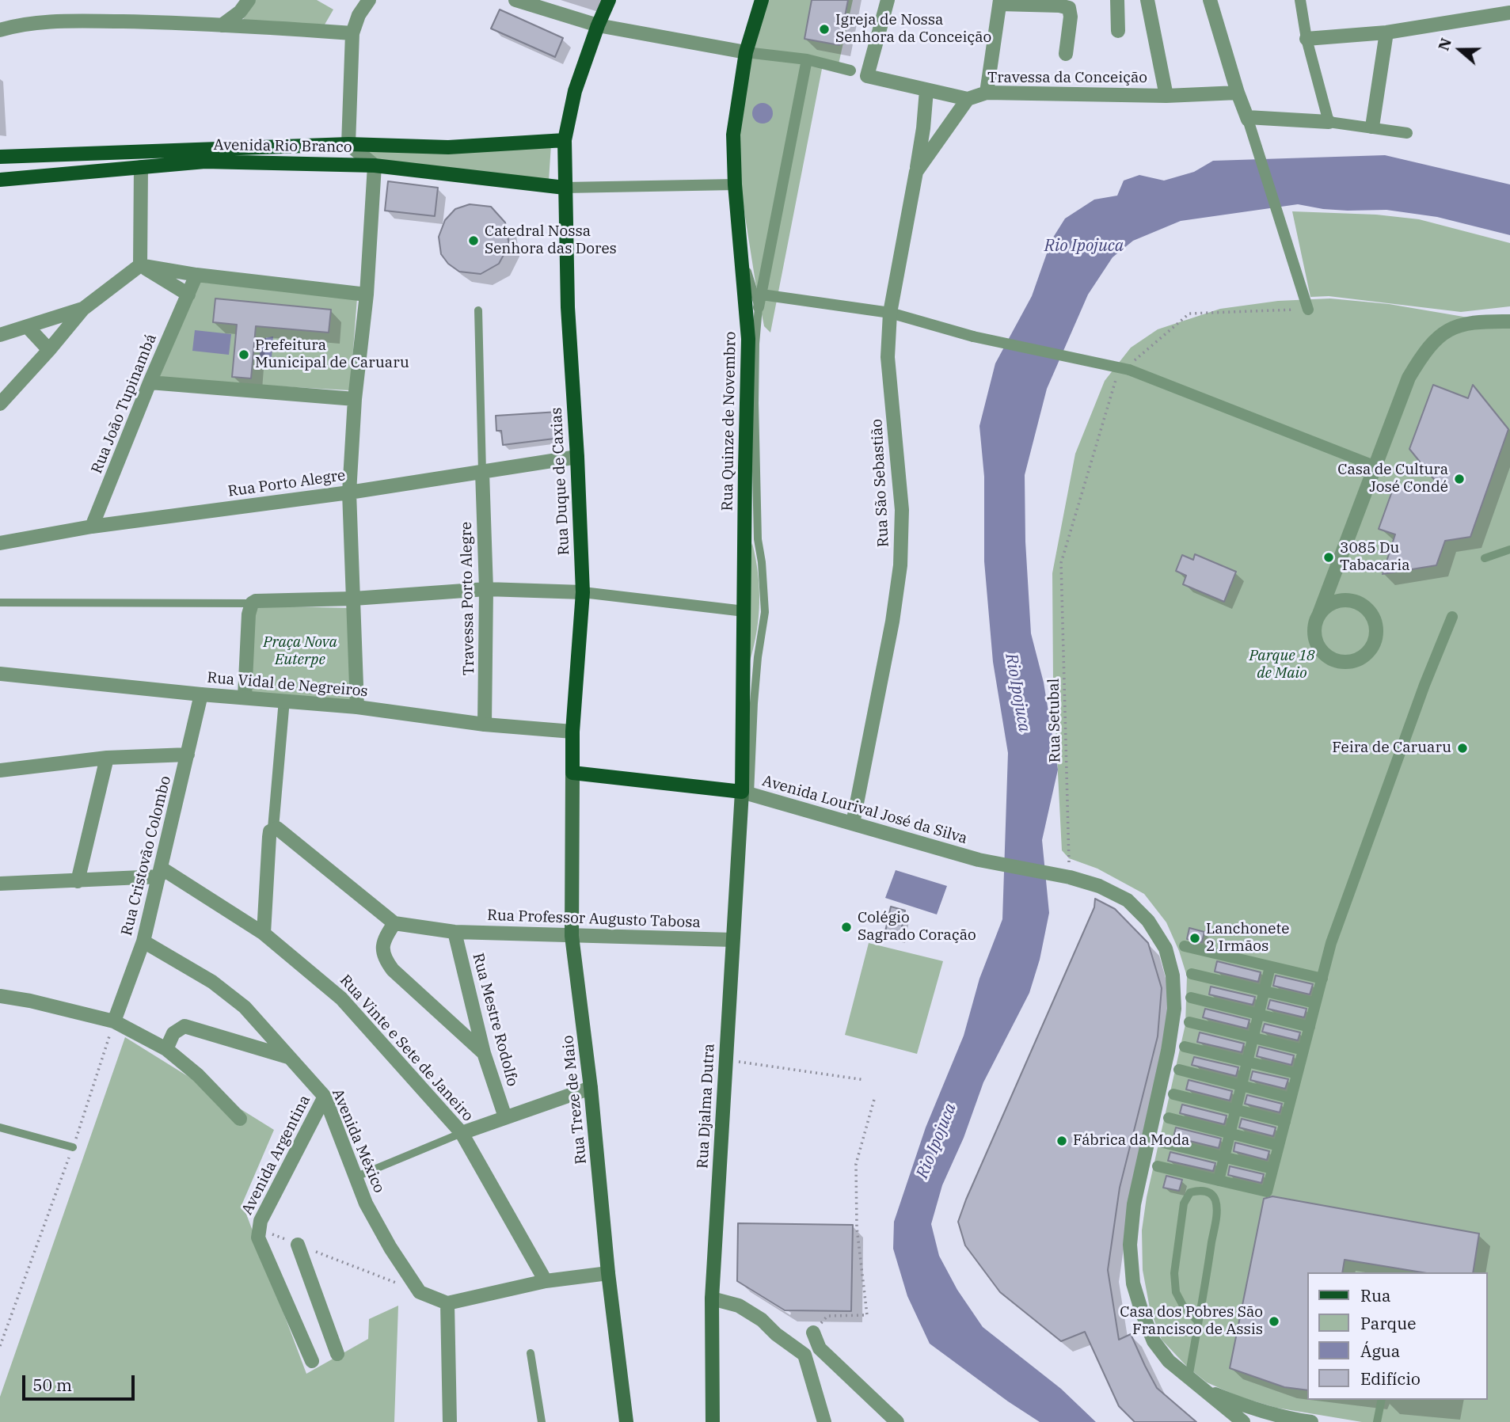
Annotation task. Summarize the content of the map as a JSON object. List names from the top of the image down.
{
  "streets": {
    "main road": [
      "Avenida Rio Branco",
      "Rua Quinze de Novembro",
      "Rua Duque de Caxias",
      "Rua Treze de Maio",
      "Rua Djalma Dutra"
    ],
    "street": [
      "Travessa da Conceição",
      "Rua João Tupinambá",
      "Rua São Sebastião",
      "Rua Porto Alegre",
      "Travessa Porto Alegre",
      "Rua Vidal de Negreiros",
      "Avenida Lourival José da Silva",
      "Rua Cristovão Colombo",
      "Rua Professor Augusto Tabosa",
      "Rua Mestre Rodolfo",
      "Rua Vinte e Sete de Janeiro",
      "Avenida México",
      "Avenida Argentina"
    ],
    "path": ["Rua Setubal"]
  },
  "crossings": [
    ["Travessa da Conceição", "Rua São Sebastião"],
    ["Avenida Rio Branco", "Rua Duque de Caxias"],
    ["Rua João Tupinambá", "Rua Porto Alegre"],
    ["Rua Quinze de Novembro", "Avenida Lourival José da Silva"],
    ["Rua Quinze de Novembro", "Rua Djalma Dutra"],
    ["Rua Duque de Caxias", "Rua Porto Alegre"],
    ["Rua Duque de Caxias", "Rua Vidal de Negreiros"],
    ["Rua Duque de Caxias", "Rua Treze de Maio"],
    ["Rua São Sebastião", "Avenida Lourival José da Silva"],
    ["Rua Porto Alegre", "Travessa Porto Alegre"],
    ["Travessa Porto Alegre", "Rua Vidal de Negreiros"],
    ["Rua Vidal de Negreiros", "Rua Cristovão Colombo"],
    ["Rua Setubal", "Avenida Lourival José da Silva"],
    ["Avenida Lourival José da Silva", "Rua Djalma Dutra"],
    ["Rua Cristovão Colombo", "Rua Vinte e Sete de Janeiro"],
    ["Rua Cristovão Colombo", "Avenida México"],
    ["Rua Professor Augusto Tabosa", "Rua Mestre Rodolfo"],
    ["Rua Professor Augusto Tabosa", "Rua Treze de Maio"],
    ["Rua Professor Augusto Tabosa", "Rua Djalma Dutra"],
    ["Avenida México", "Avenida Argentina"]
  ],
  "water": ["Rio Ipojuca"],
  "parks": ["Praça Nova Euterpe", "Parque 18 de Maio"],
  "places": [
    "Igreja de Nossa Senhora da Conceição",
    "Catedral Nossa Senhora das Dores",
    "Prefeitura Municipal de Caruaru",
    "Casa de Cultura José Condé",
    "3085 Du Tabacaria",
    "Feira de Caruaru",
    "Colégio Sagrado Coração",
    "Lanchonete 2 Irmãos",
    "Fábrica da Moda",
    "Casa dos Pobres São Francisco de Assis"
  ],
  "legend": [
    "Rua",
    "Parque",
    "Água",
    "Edifício"
  ],
  "scale_bar": "50 m",
  "north": "left"
}
